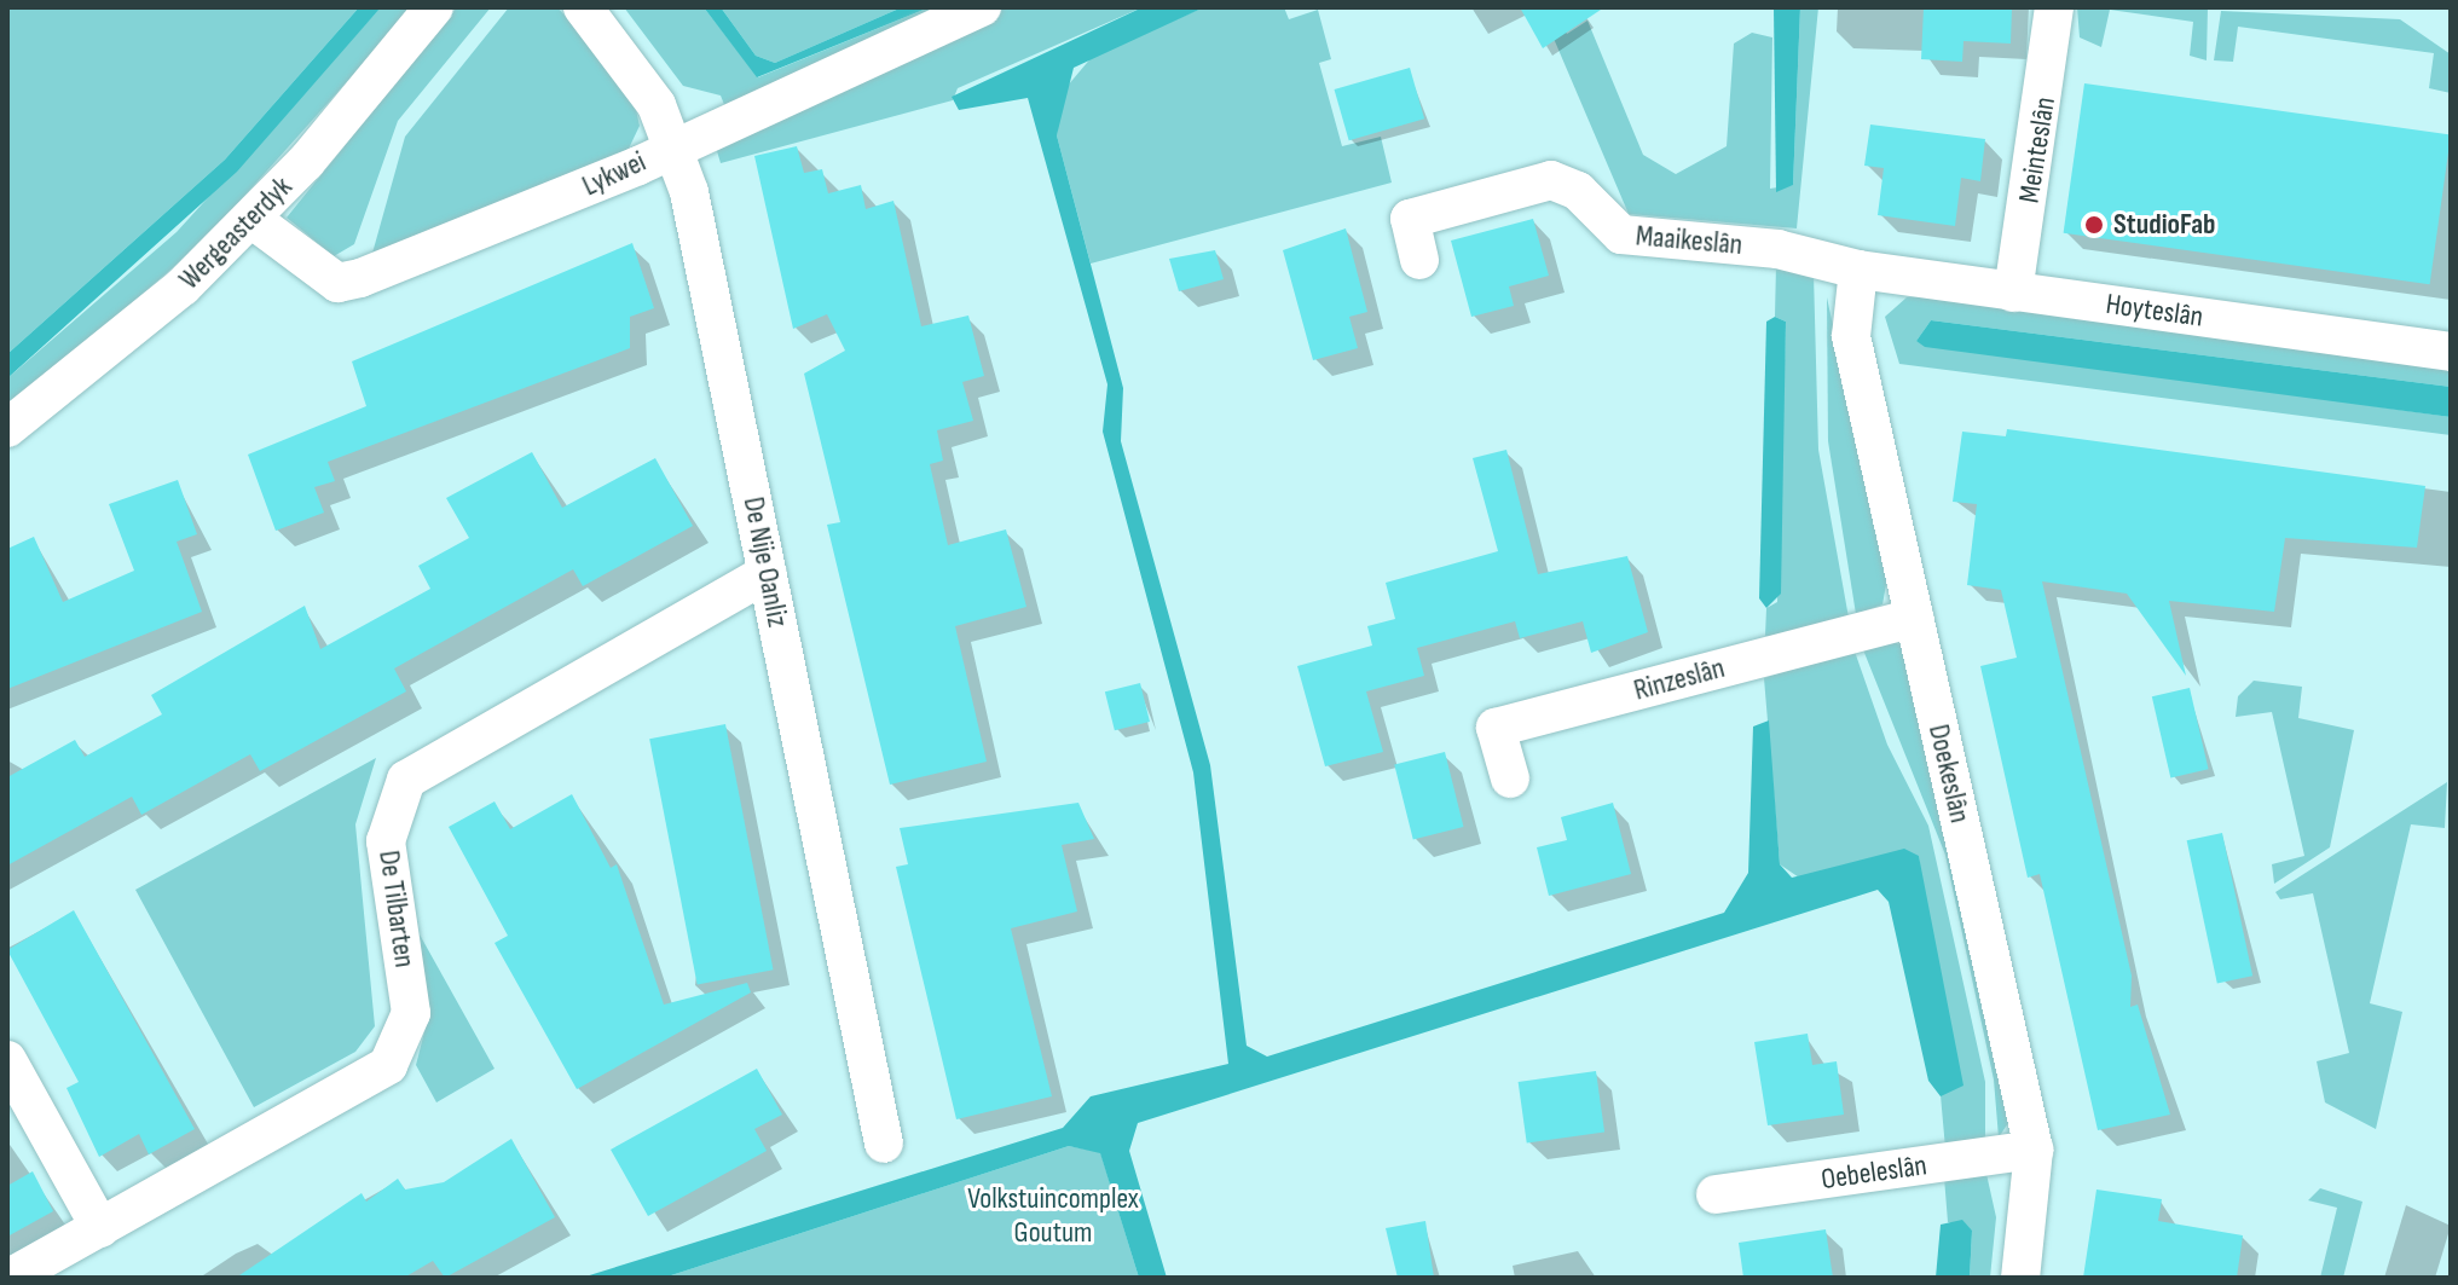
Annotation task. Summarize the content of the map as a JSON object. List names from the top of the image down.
{
  "streets": {
    "street": [
      "Meinteslân",
      "Lykwei",
      "Wergeasterdyk",
      "Maaikeslân",
      "Hoyteslân",
      "De Nije Oanliz",
      "Rinzeslân",
      "Doekeslân",
      "De Tilbarten",
      "Oebeleslân"
    ]
  },
  "crossings": [
    ["Meinteslân", "Hoyteslân"],
    ["Lykwei", "Wergeasterdyk"],
    ["Lykwei", "De Nije Oanliz"],
    ["Maaikeslân", "Hoyteslân"],
    ["Maaikeslân", "Doekeslân"],
    ["Hoyteslân", "Doekeslân"],
    ["De Nije Oanliz", "De Tilbarten"],
    ["Rinzeslân", "Doekeslân"],
    ["Doekeslân", "Oebeleslân"]
  ],
  "parks": ["Volkstuincomplex Goutum"],
  "places": ["StudioFab"]
}
